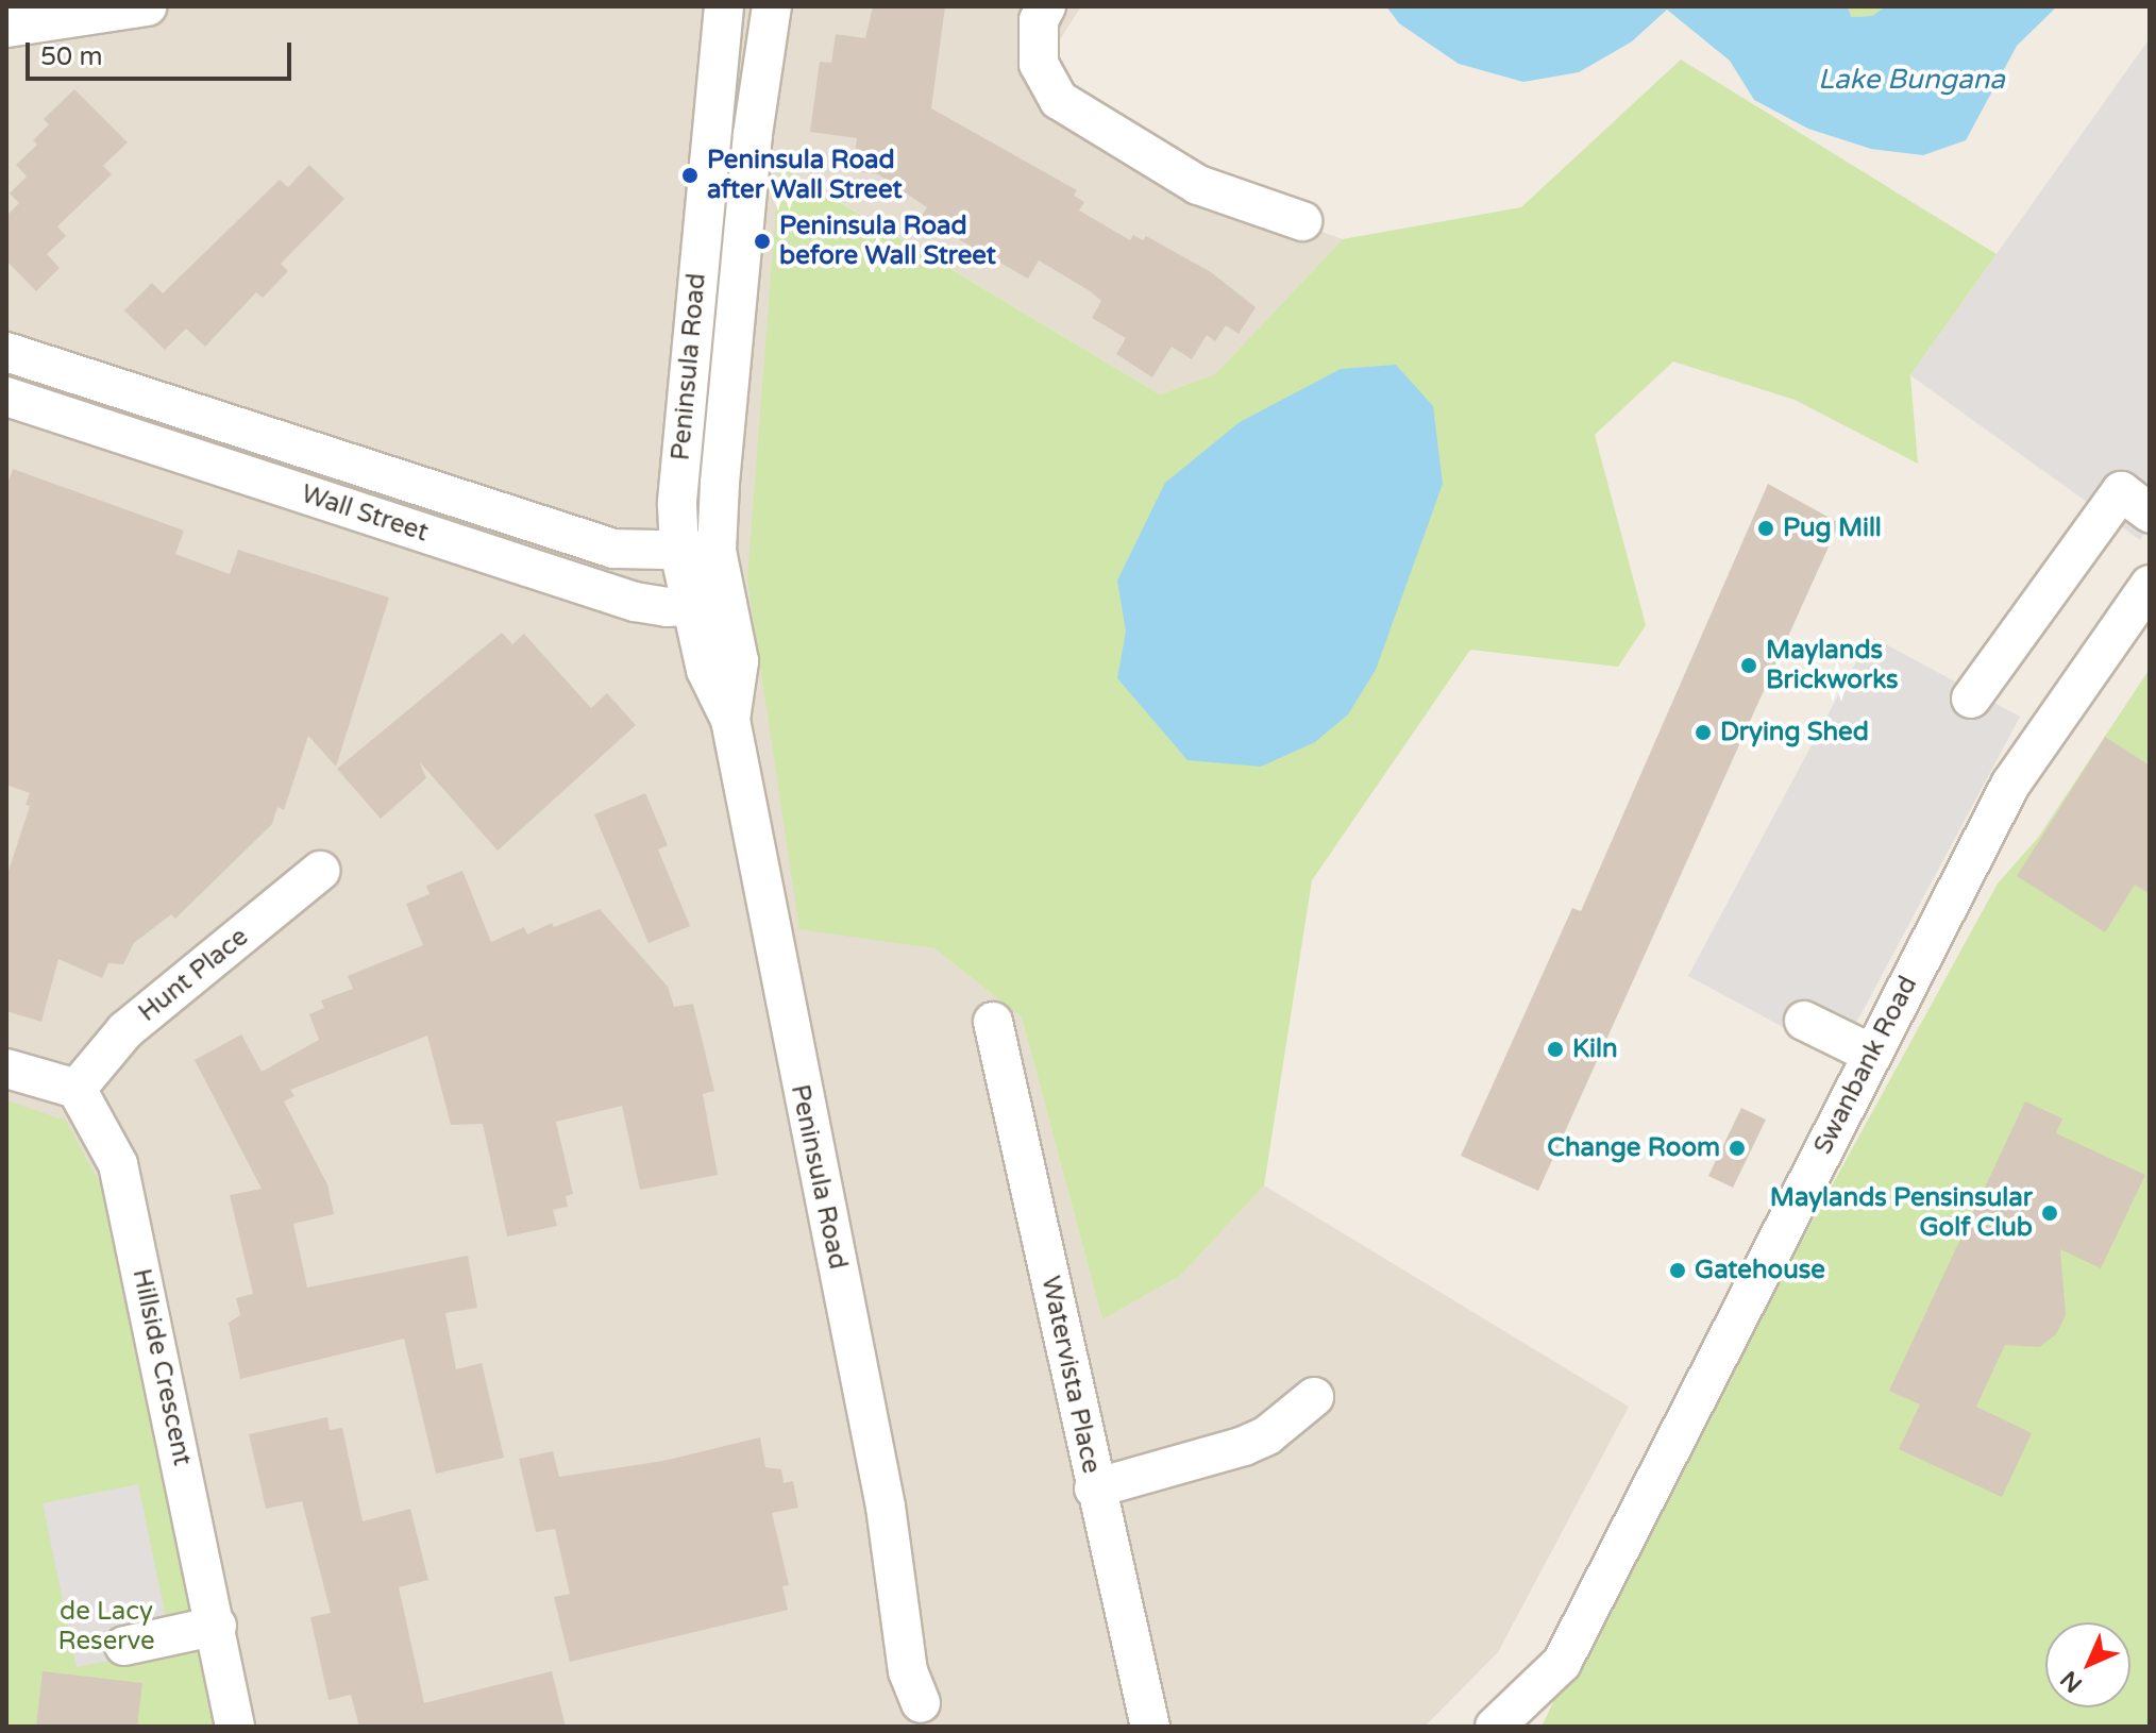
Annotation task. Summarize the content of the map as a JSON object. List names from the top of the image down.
{
  "streets": {
    "street": [
      "Peninsula Road",
      "Wall Street",
      "Hunt Place",
      "Swanbank Road",
      "Hillside Crescent",
      "Watervista Place"
    ]
  },
  "crossings": [
    ["Peninsula Road", "Wall Street"],
    ["Hunt Place", "Hillside Crescent"]
  ],
  "water": ["Lake Bungana"],
  "parks": ["de Lacy Reserve"],
  "places": [
    "Peninsula Road after Wall Street",
    "Peninsula Road before Wall Street",
    "Pug Mill",
    "Maylands Brickworks",
    "Drying Shed",
    "Kiln",
    "Change Room",
    "Maylands Pensinsular Golf Club",
    "Gatehouse"
  ],
  "scale_bar": "50 m",
  "north": "bottom left"
}
